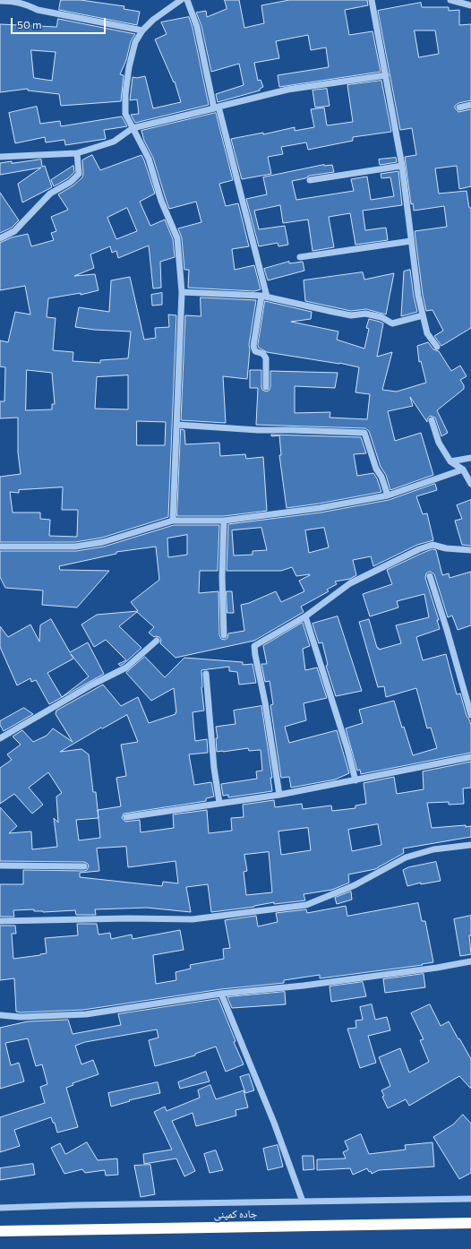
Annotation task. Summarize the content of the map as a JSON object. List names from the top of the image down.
{
  "streets": {
    "highway": ["جاده کمپنی"]
  },
  "scale_bar": "50 m"
}
